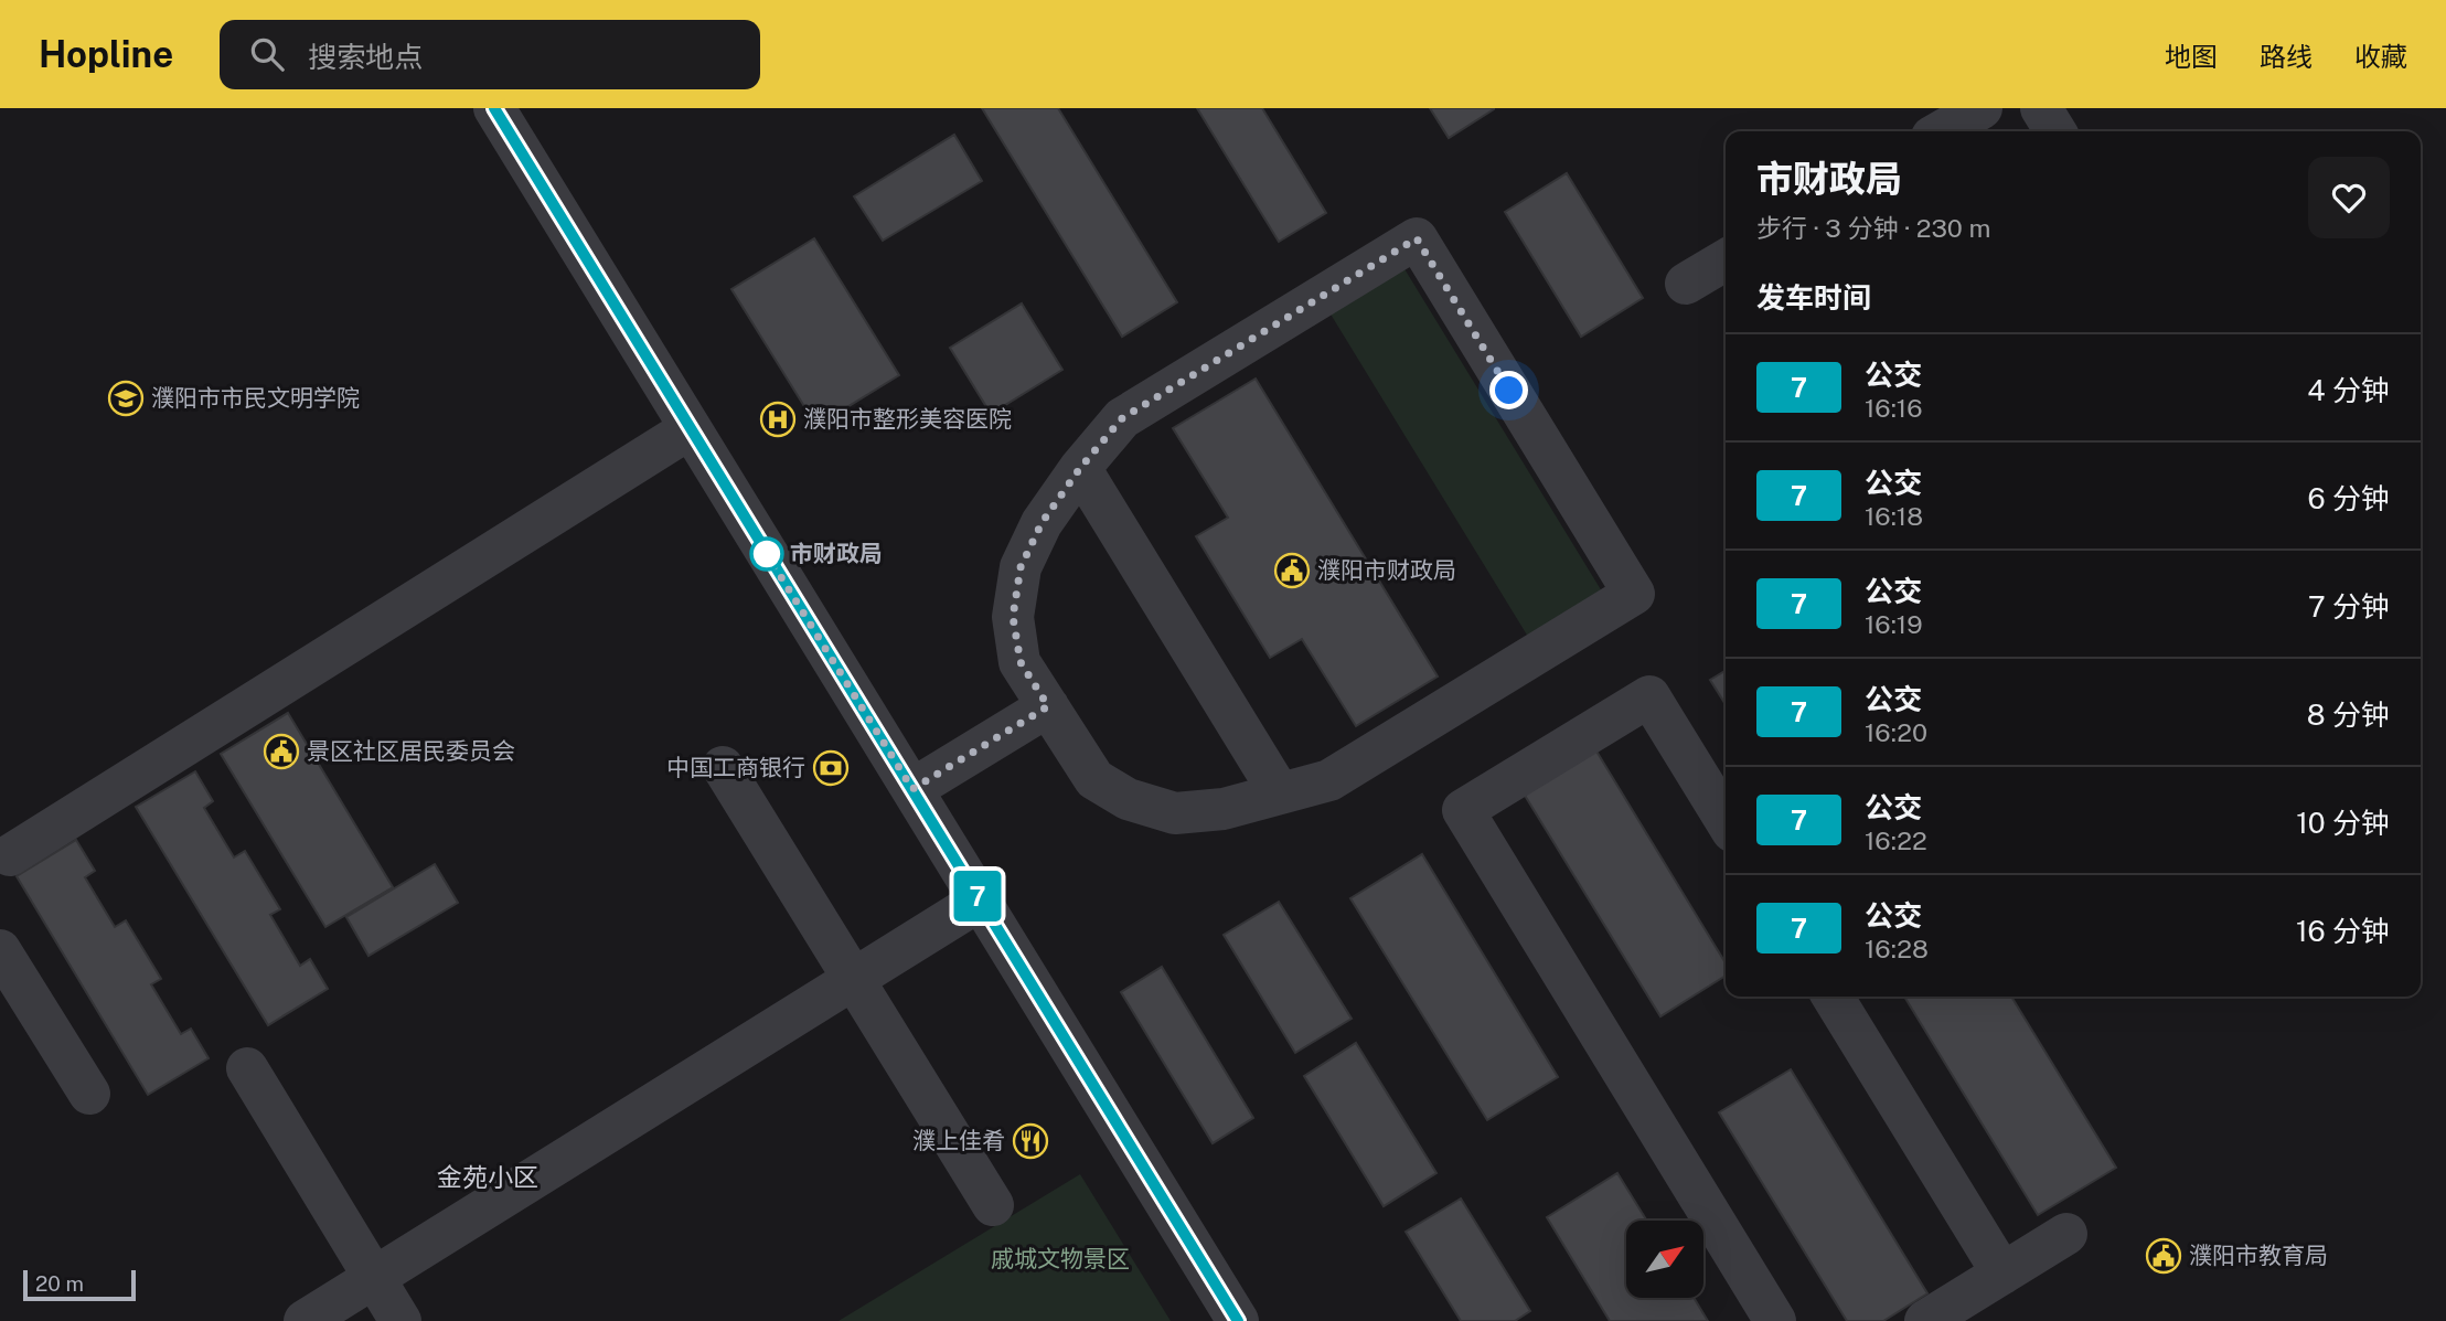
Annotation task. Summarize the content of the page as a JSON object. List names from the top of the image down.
{
  "districts": ["金苑小区"],
  "parks": ["戚城文物景区"],
  "places": {
    "school or university": ["濮阳市市民文明学院"],
    "hospital": ["濮阳市整形美容医院"],
    "other": ["市财政局"],
    "public building": ["濮阳市财政局", "景区社区居民委员会", "濮阳市教育局"],
    "bank": ["中国工商银行"],
    "restaurant": ["濮上佳肴"]
  },
  "lines": ["bus line 7"],
  "scale_bar": "20 m",
  "north": "top right",
  "page": {
    "header": "Hopline",
    "search": "搜索地点",
    "nav": ["地图", "路线", "收藏"],
    "on_map": "7",
    "heading": [
      ["市财政局", "步行 · 3 分钟 · 230 m"],
      "发车时间"
    ],
    "list": [
      {
        "mark": "7",
        "name": "公交",
        "note": "16:16",
        "value": "4 分钟"
      },
      {
        "mark": "7",
        "name": "公交",
        "note": "16:18",
        "value": "6 分钟"
      },
      {
        "mark": "7",
        "name": "公交",
        "note": "16:19",
        "value": "7 分钟"
      },
      {
        "mark": "7",
        "name": "公交",
        "note": "16:20",
        "value": "8 分钟"
      },
      {
        "mark": "7",
        "name": "公交",
        "note": "16:22",
        "value": "10 分钟"
      },
      {
        "mark": "7",
        "name": "公交",
        "note": "16:28",
        "value": "16 分钟"
      }
    ],
    "scale": "20 m"
  }
}
